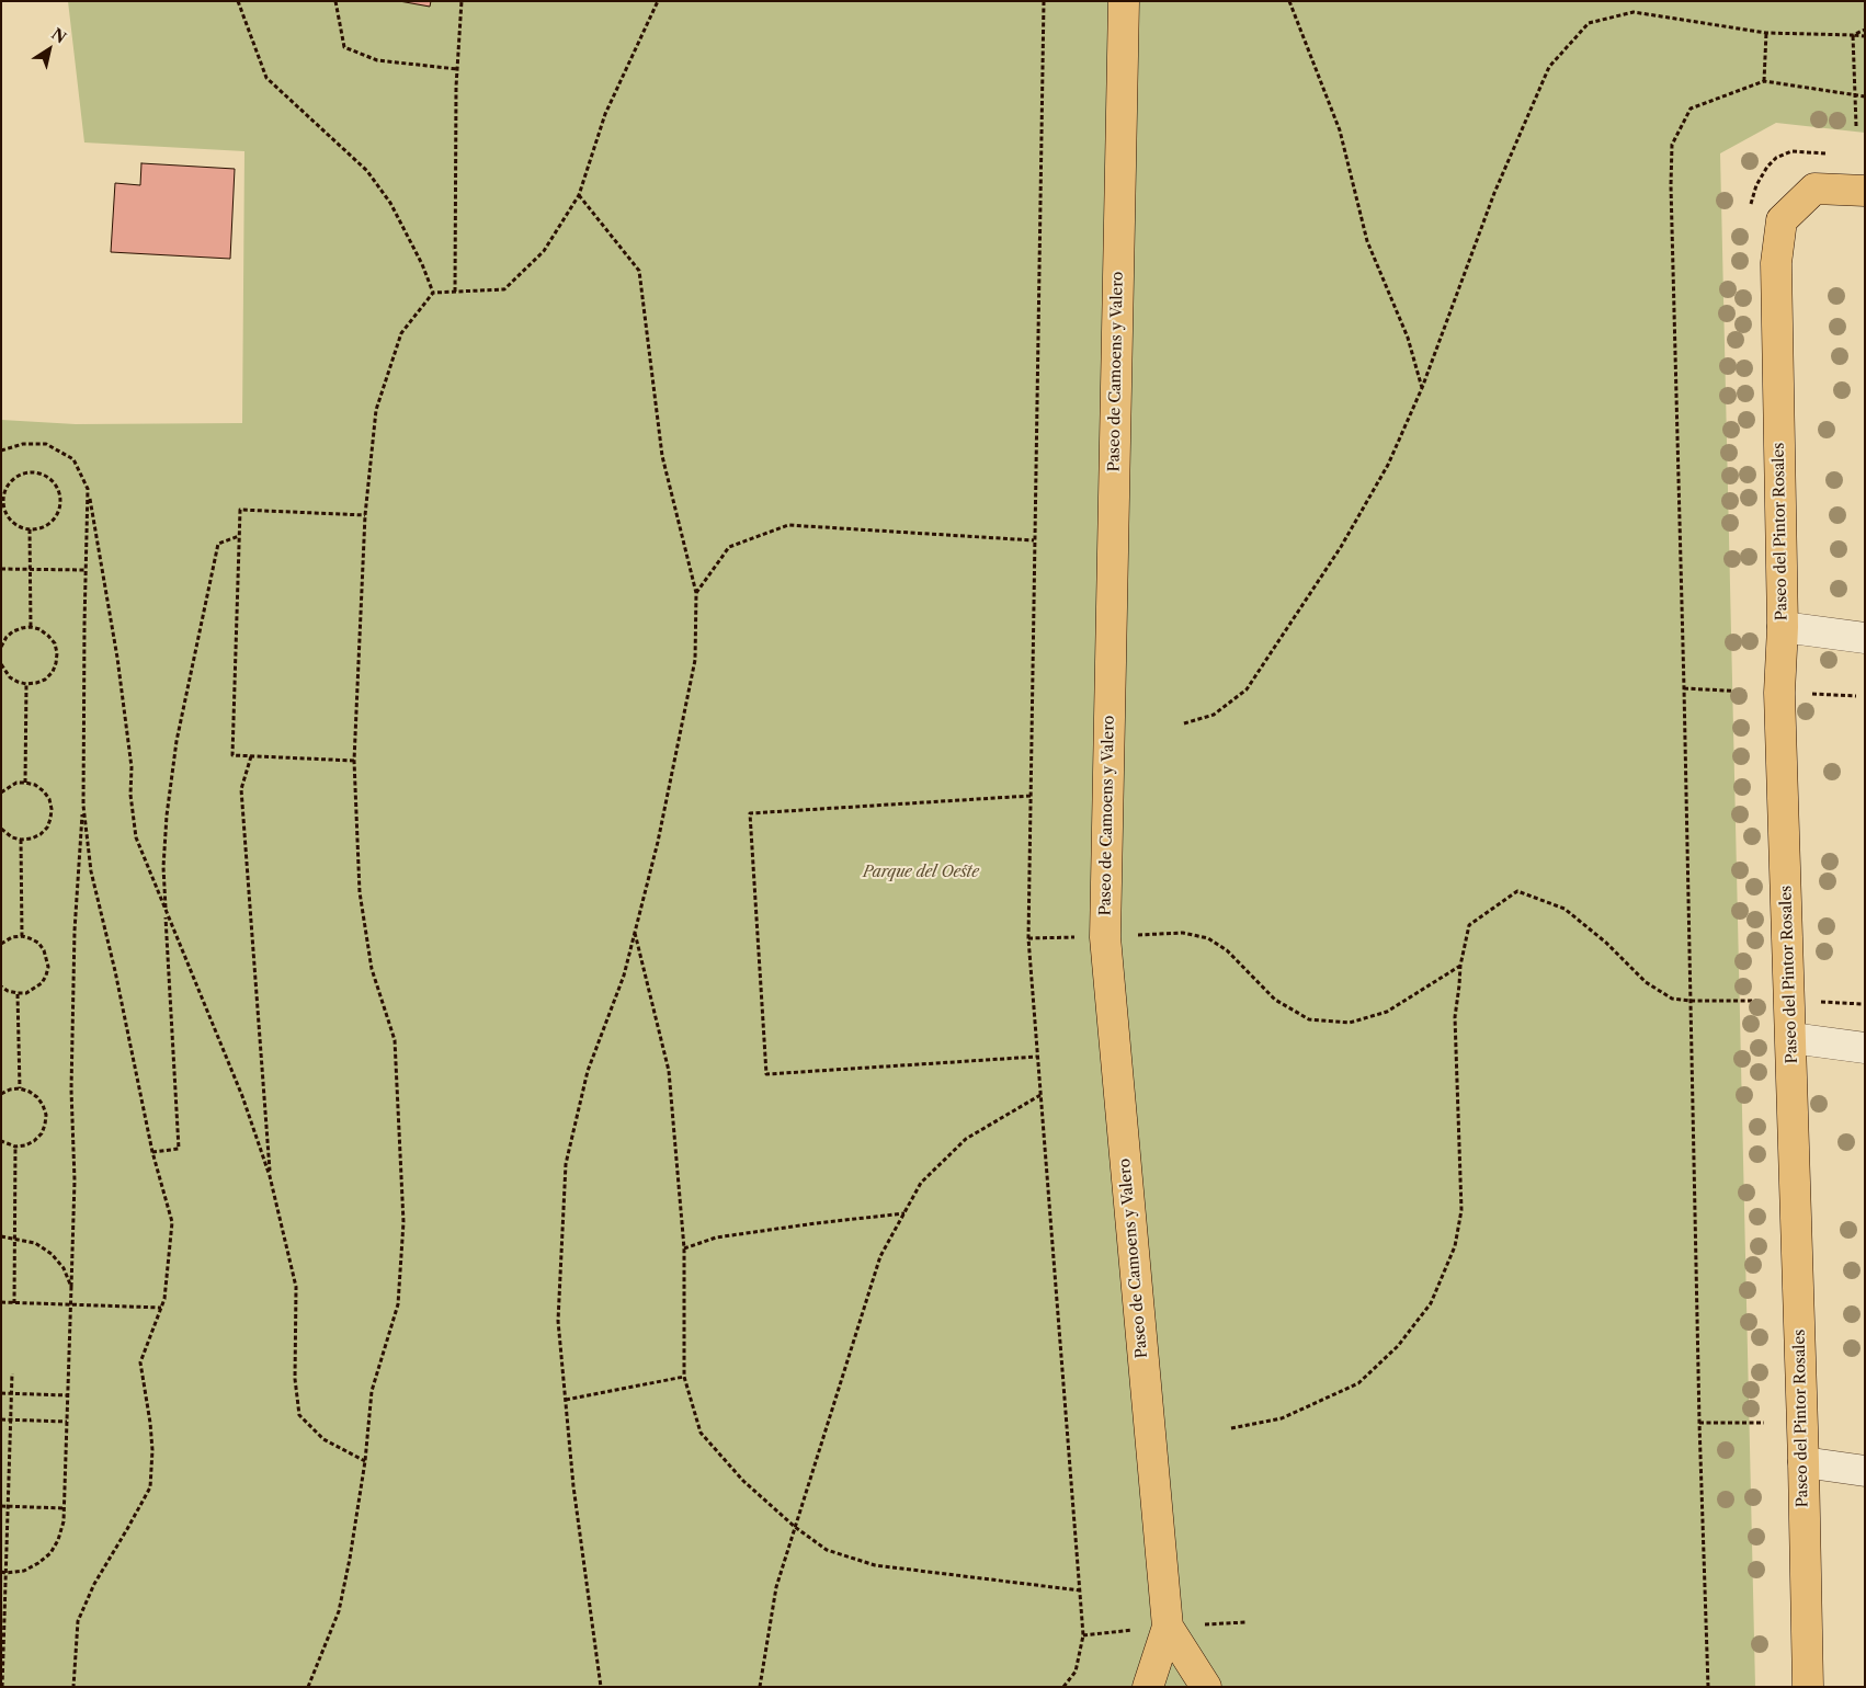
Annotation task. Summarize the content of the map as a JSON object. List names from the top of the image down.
{
  "streets": {
    "main road": ["Paseo de Camoens y Valero", "Paseo del Pintor Rosales"]
  },
  "parks": ["Parque del Oeste"],
  "north": "top right"
}
